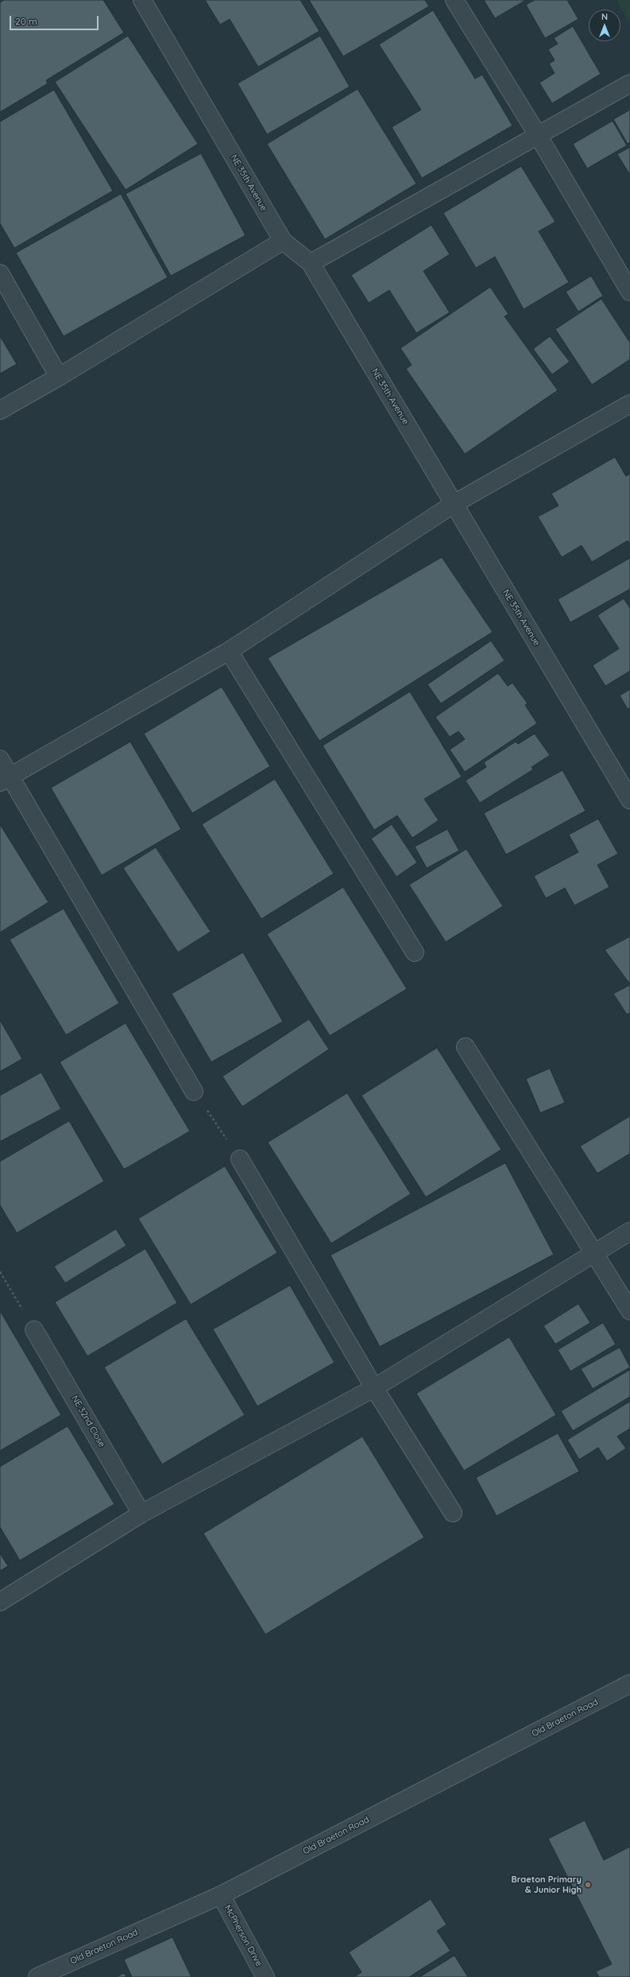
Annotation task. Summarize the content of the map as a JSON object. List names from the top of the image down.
{
  "streets": {
    "street": [
      "NE 35th Avenue",
      "NE 32nd Close",
      "Old Braeton Road",
      "McPherson Drive"
    ]
  },
  "crossings": [
    ["Old Braeton Road", "McPherson Drive"]
  ],
  "places": ["Braeton Primary & Junior High"],
  "scale_bar": "20 m",
  "north": "top"
}
